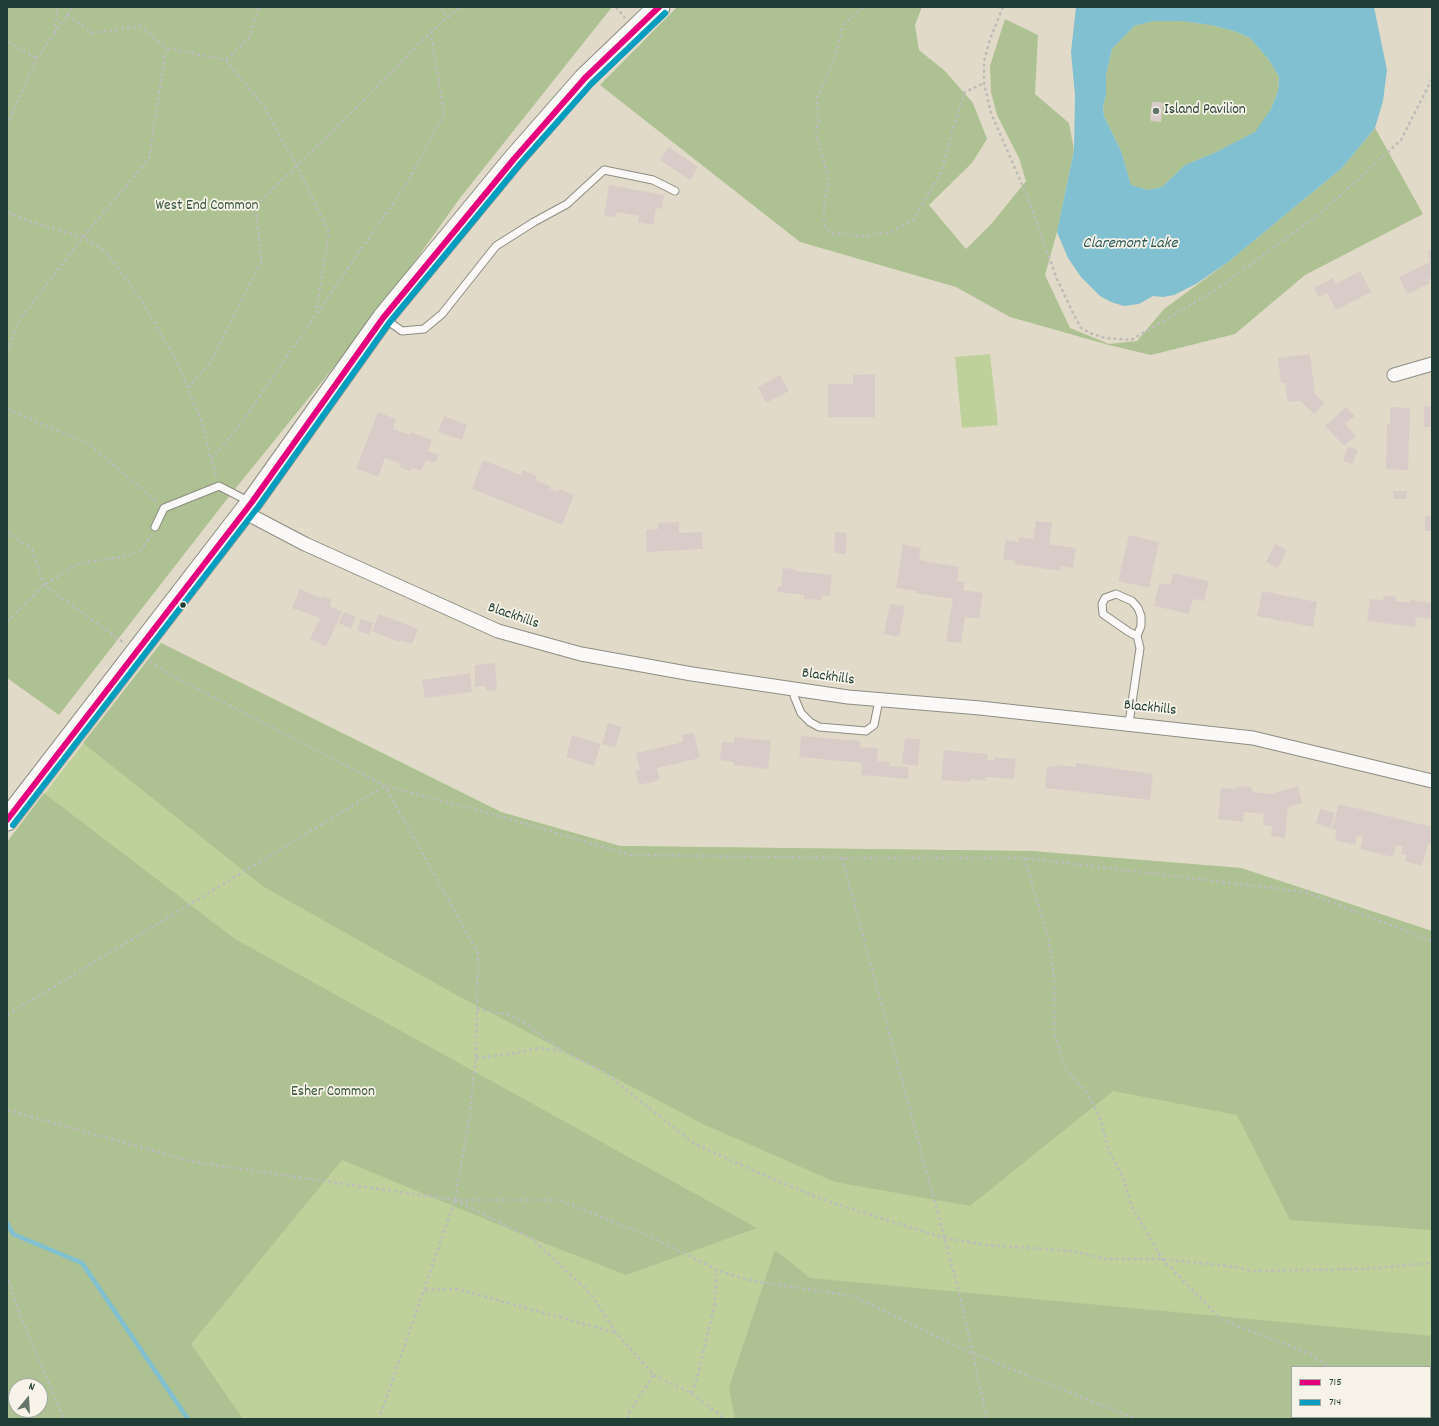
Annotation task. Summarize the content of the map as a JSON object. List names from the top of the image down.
{
  "streets": {
    "street": ["Blackhills"]
  },
  "water": ["Claremont Lake"],
  "parks": ["West End Common", "Esher Common"],
  "places": ["Island Pavilion"],
  "lines": ["transit line 715", "transit line 714"],
  "legend": ["715", "714"],
  "north": "top"
}
